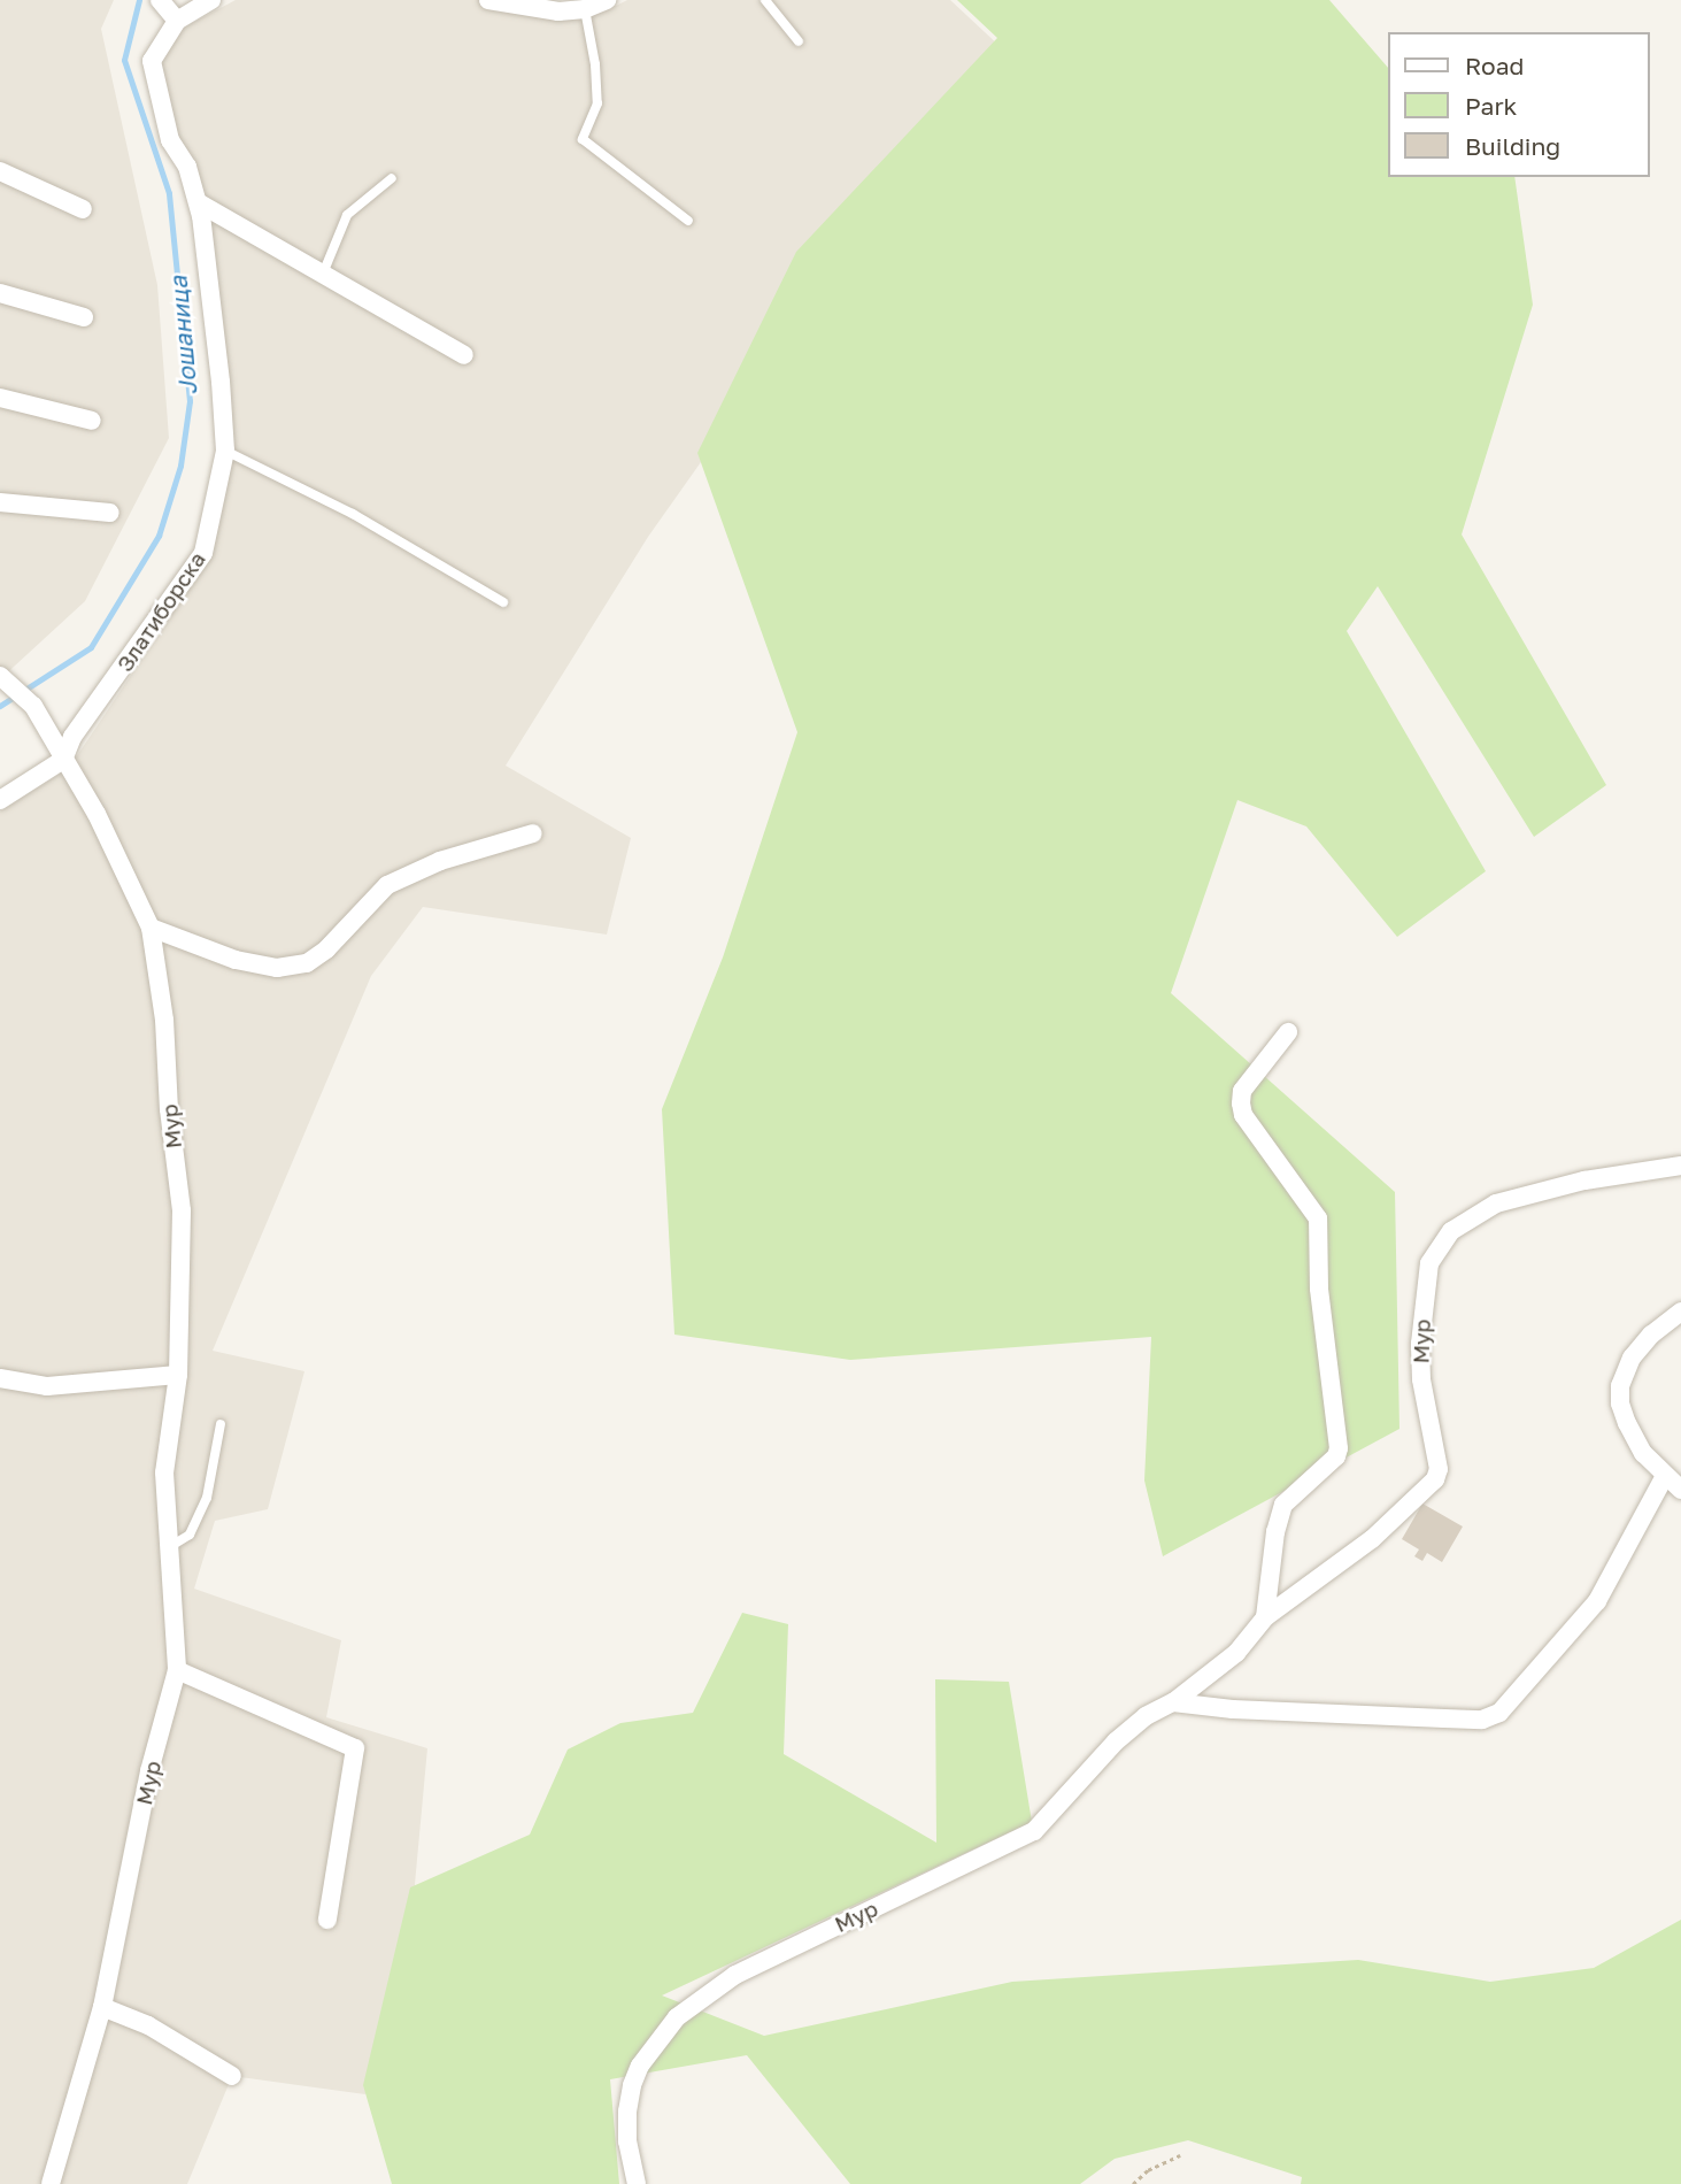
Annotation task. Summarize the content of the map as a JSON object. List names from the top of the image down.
{
  "streets": {
    "street": ["Златиборска", "Мур"]
  },
  "crossings": [
    ["Златиборска", "Мур"]
  ],
  "water": ["Јошаница"],
  "legend": ["Road", "Park", "Building"]
}
